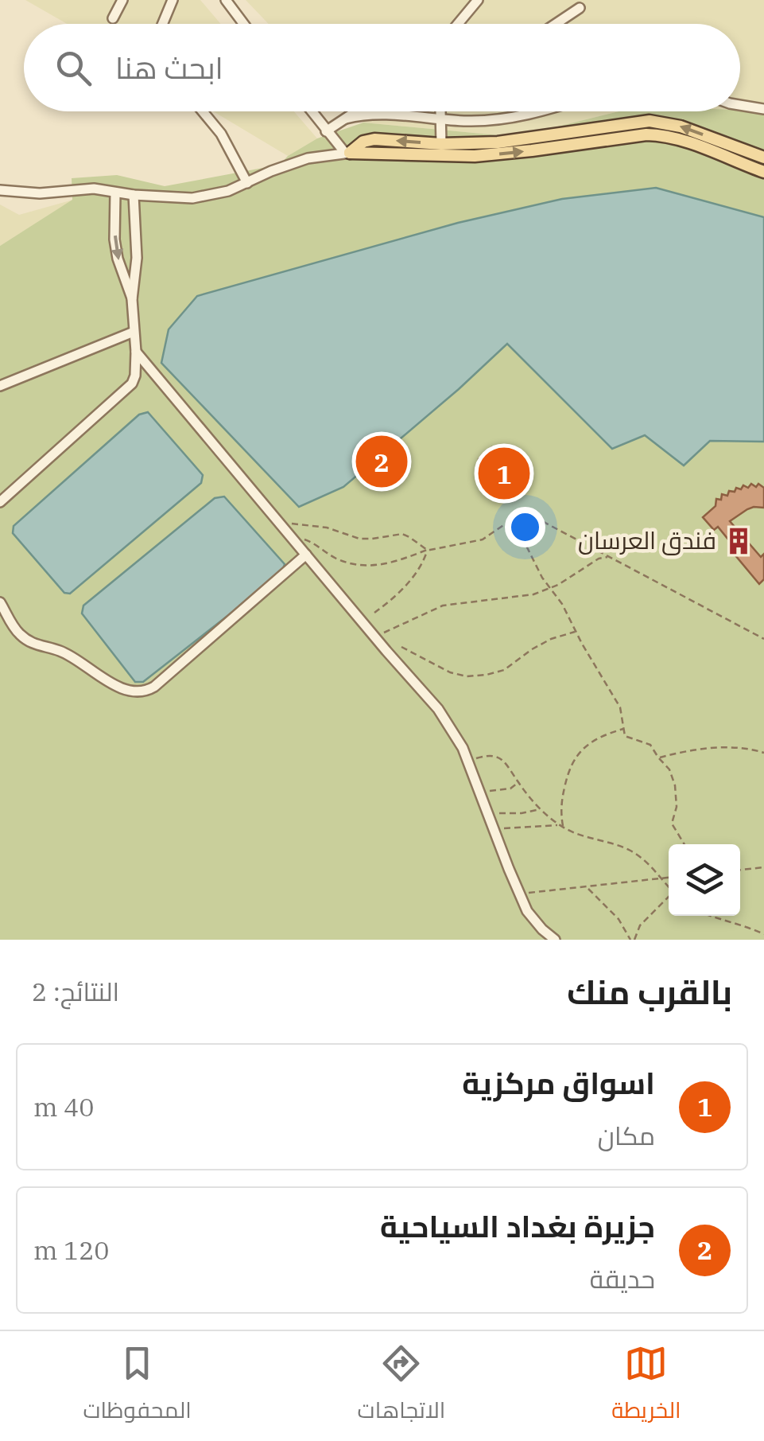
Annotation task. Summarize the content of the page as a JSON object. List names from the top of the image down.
{
  "places": {
    "building": ["فندق العرسان"]
  },
  "page": {
    "search": "ابحث هنا",
    "pins": ["2", "1"],
    "heading": ["بالقرب منك", "النتائج: 2"],
    "list": [
      {
        "mark": "1",
        "name": "اسواق مركزية",
        "note": "مكان",
        "value": "40 m"
      },
      {
        "mark": "2",
        "name": "جزيرة بغداد السياحية",
        "note": "حديقة",
        "value": "120 m"
      }
    ],
    "nav": ["الخريطة", "الاتجاهات", "المحفوظات"]
  }
}
